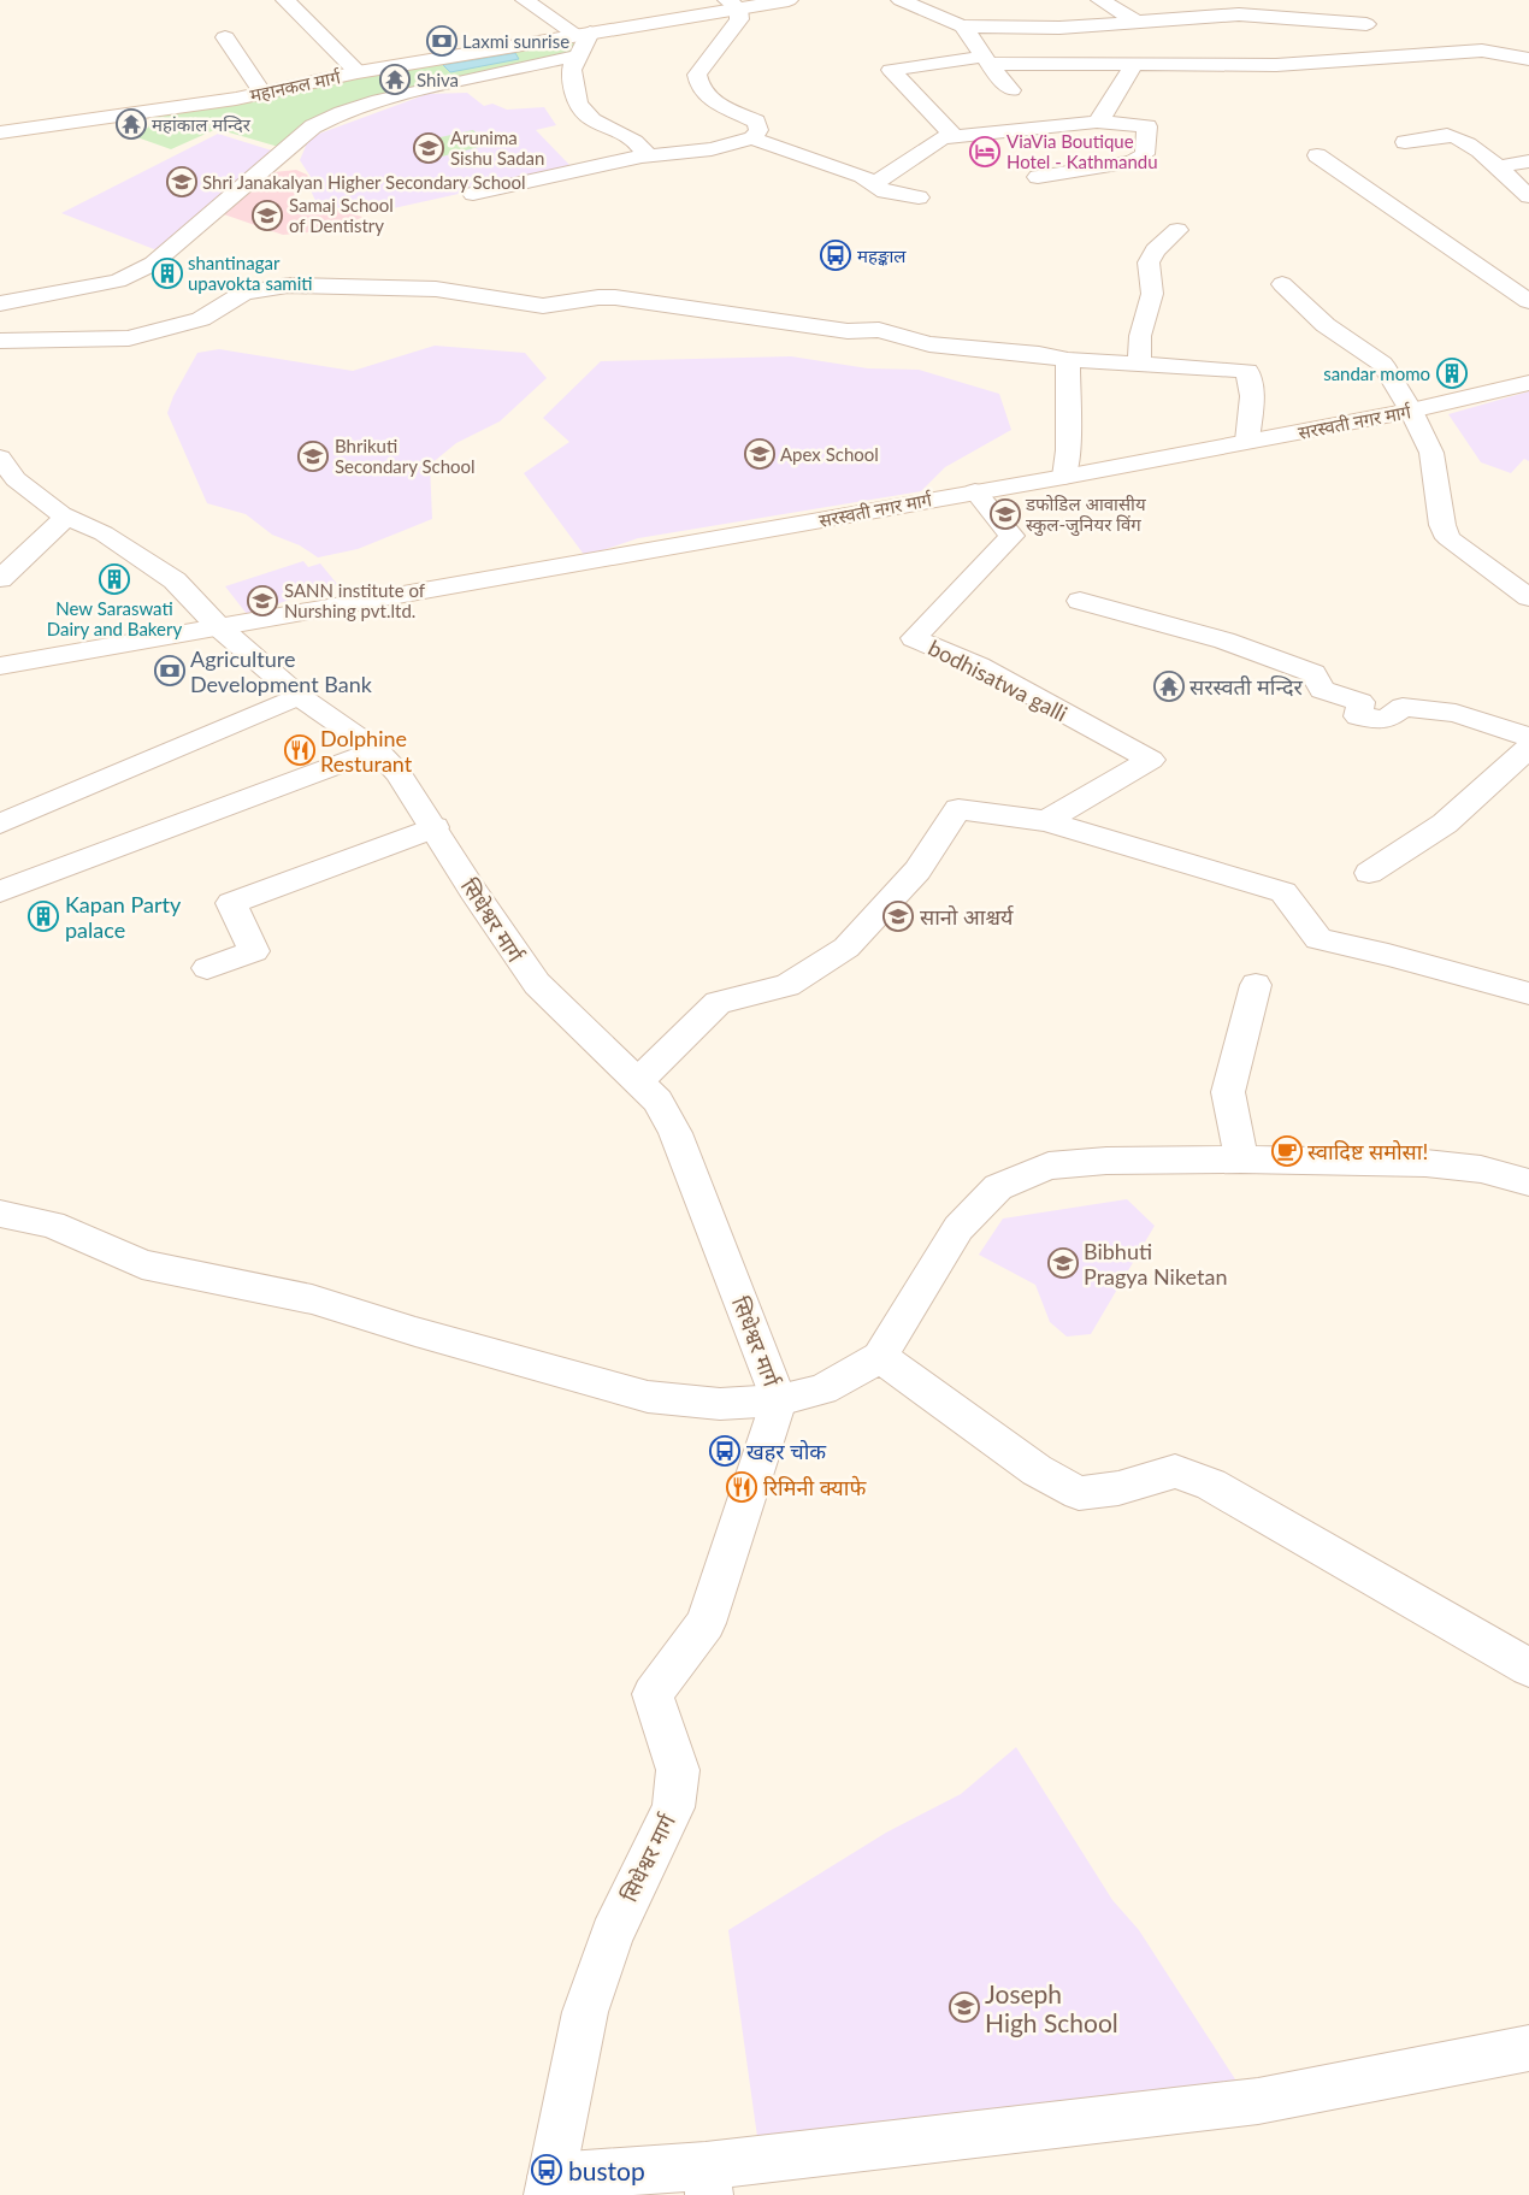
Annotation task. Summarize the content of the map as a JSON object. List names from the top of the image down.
{
  "streets": {
    "street": [
      "महानकल मार्ग",
      "सरस्वती नगर मार्ग",
      "bodhisatwa galli",
      "सिधेश्वर मार्ग"
    ]
  },
  "crossings": [
    ["सरस्वती नगर मार्ग", "bodhisatwa galli"],
    ["सरस्वती नगर मार्ग", "सिधेश्वर मार्ग"]
  ],
  "places": {
    "bank": ["Laxmi sunrise", "Agriculture Development Bank"],
    "temple": ["Shiva", "महांकाल मन्दिर", "सरस्वती मन्दिर"],
    "school or university": [
      "Arunima Sishu Sadan",
      "Shri Janakalyan Higher Secondary School",
      "Samaj School of Dentistry",
      "Apex School",
      "Bhrikuti Secondary School",
      "डफोडिल आवासीय स्कुल-जुनियर विंग",
      "SANN institute of Nurshing pvt.ltd.",
      "सानो आश्चर्य",
      "Bibhuti Pragya Niketan",
      "Joseph High School"
    ],
    "hotel": ["ViaVia Boutique Hotel - Kathmandu"],
    "bus stop": ["महङ्काल", "खहर चोक", "bustop"],
    "building": [
      "shantinagar upavokta samiti",
      "sandar momo",
      "New Saraswati Dairy and Bakery",
      "Kapan Party palace"
    ],
    "restaurant": ["Dolphine Resturant", "रिमिनी क्याफे"],
    "cafe": ["स्वादिष्ट समोसा!"]
  }
}
